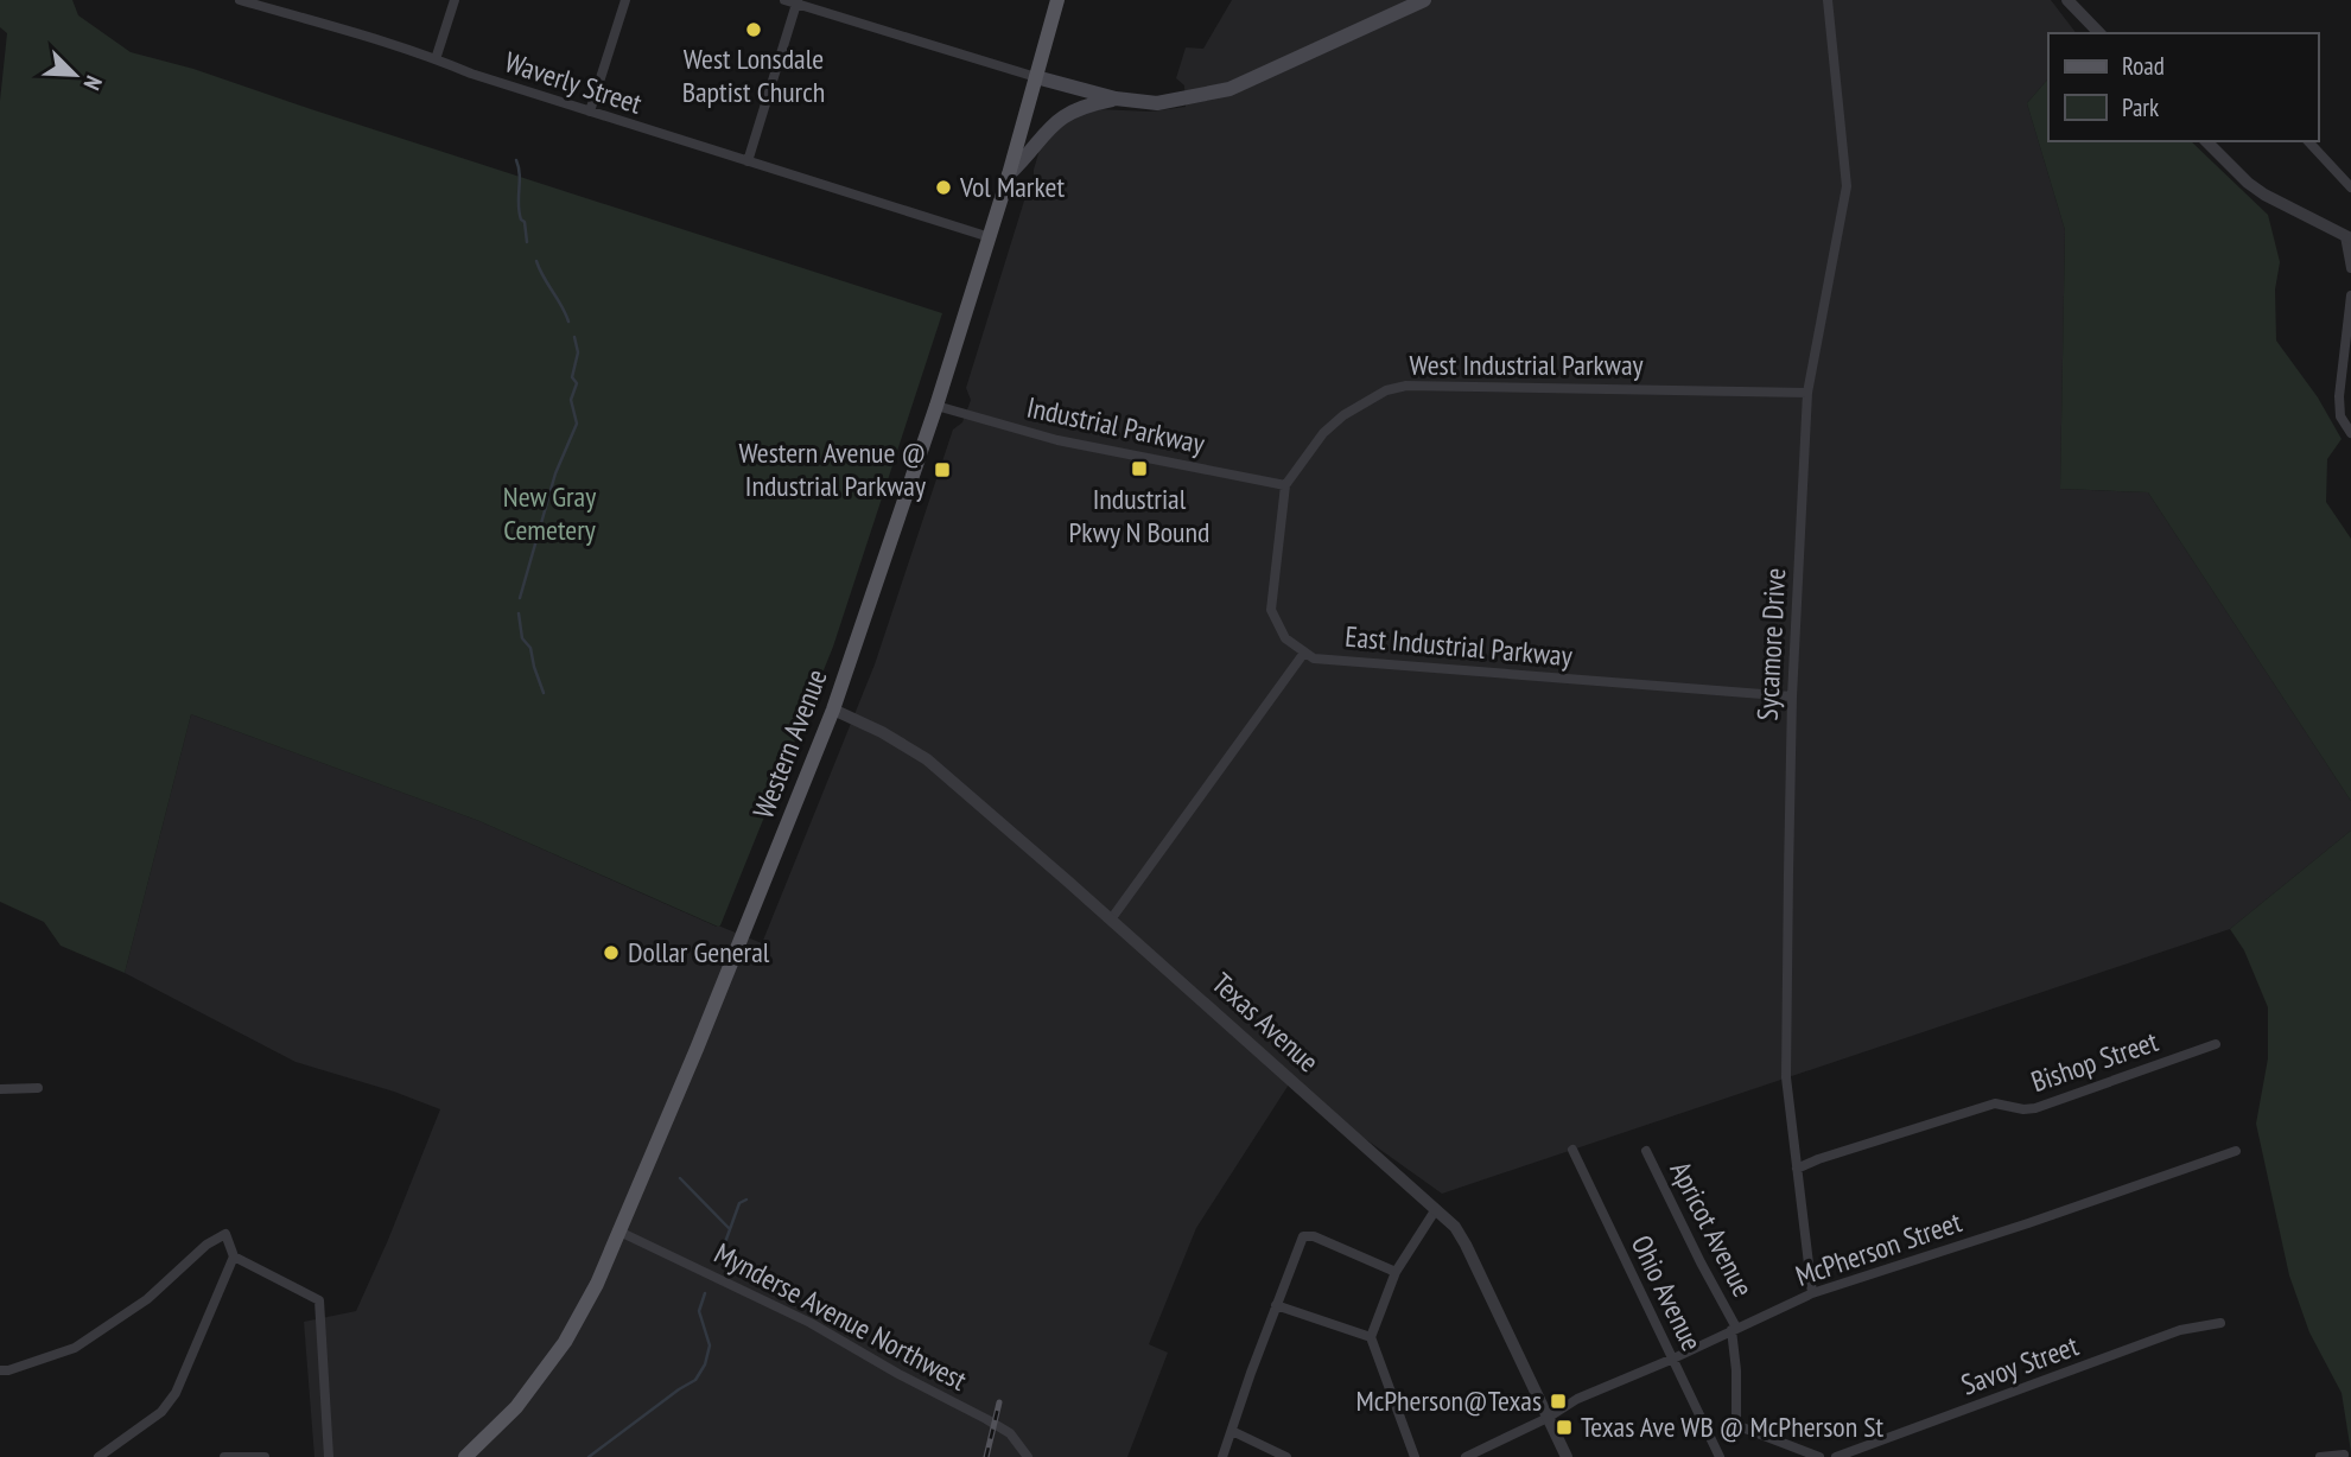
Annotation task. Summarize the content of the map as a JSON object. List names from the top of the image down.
{
  "streets": {
    "main road": ["Western Avenue"],
    "street": [
      "Waverly Street",
      "West Industrial Parkway",
      "Industrial Parkway",
      "Sycamore Drive",
      "East Industrial Parkway",
      "Texas Avenue",
      "Bishop Street",
      "Apricot Avenue",
      "McPherson Street",
      "Ohio Avenue",
      "Mynderse Avenue Northwest",
      "Savoy Street"
    ]
  },
  "crossings": [
    ["Waverly Street", "Western Avenue"],
    ["West Industrial Parkway", "Industrial Parkway"],
    ["West Industrial Parkway", "Sycamore Drive"],
    ["West Industrial Parkway", "East Industrial Parkway"],
    ["Industrial Parkway", "East Industrial Parkway"],
    ["Industrial Parkway", "Western Avenue"],
    ["Sycamore Drive", "East Industrial Parkway"],
    ["Sycamore Drive", "Bishop Street"],
    ["Sycamore Drive", "McPherson Street"],
    ["Western Avenue", "Texas Avenue"],
    ["Western Avenue", "Mynderse Avenue Northwest"],
    ["Texas Avenue", "McPherson Street"],
    ["Apricot Avenue", "McPherson Street"],
    ["McPherson Street", "Ohio Avenue"]
  ],
  "parks": ["New Gray Cemetery"],
  "places": {
    "other": ["West Lonsdale Baptist Church", "Vol Market", "Dollar General"],
    "transit": [
      "Industrial Pkwy N Bound",
      "Western Avenue @ Industrial Parkway",
      "McPherson@Texas",
      "Texas Ave WB @ McPherson St"
    ]
  },
  "legend": ["Road", "Park"],
  "north": "bottom right"
}
